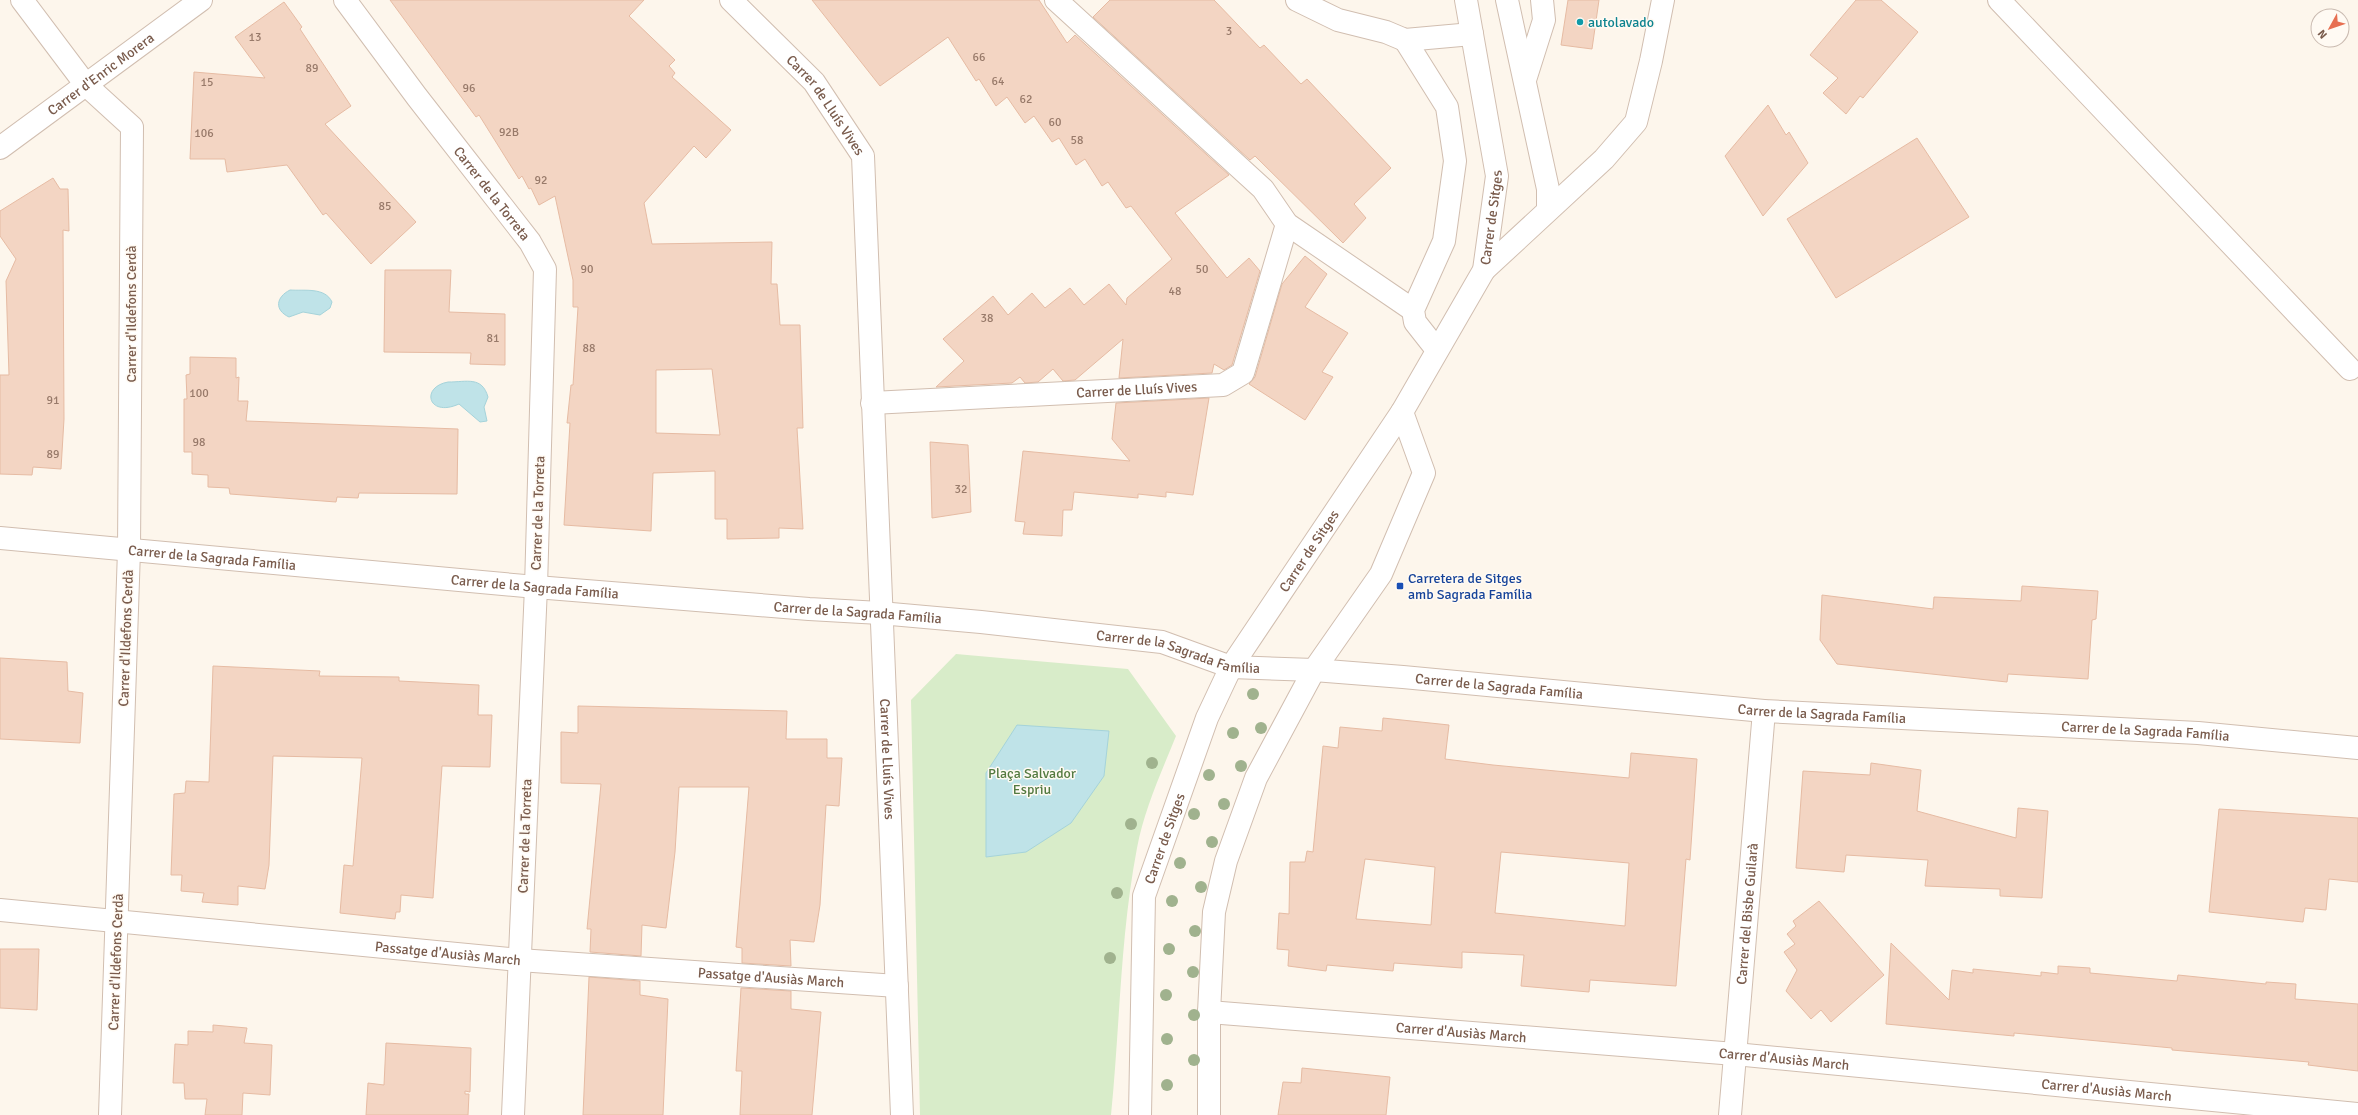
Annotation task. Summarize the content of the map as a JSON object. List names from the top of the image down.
{
  "streets": {
    "street": [
      "Carrer d'Enric Morera",
      "Carrer de Lluís Vives",
      "Carrer de la Torreta",
      "Carrer de Sitges",
      "Carrer d'Ildefons Cerdà",
      "Carrer de la Sagrada Família",
      "Carrer del Bisbe Guilarà",
      "Passatge d'Ausiàs March",
      "Carrer d'Ausiàs March"
    ]
  },
  "crossings": [
    ["Carrer d'Enric Morera", "Carrer d'Ildefons Cerdà"],
    ["Carrer de Lluís Vives", "Carrer de la Sagrada Família"],
    ["Carrer de Lluís Vives", "Passatge d'Ausiàs March"],
    ["Carrer de la Torreta", "Carrer de la Sagrada Família"],
    ["Carrer de la Torreta", "Passatge d'Ausiàs March"],
    ["Carrer de Sitges", "Carrer de la Sagrada Família"],
    ["Carrer d'Ildefons Cerdà", "Carrer de la Sagrada Família"],
    ["Carrer d'Ildefons Cerdà", "Passatge d'Ausiàs March"],
    ["Carrer de la Sagrada Família", "Carrer del Bisbe Guilarà"],
    ["Carrer del Bisbe Guilarà", "Carrer d'Ausiàs March"]
  ],
  "parks": ["Plaça Salvador Espriu"],
  "places": {
    "other": ["autolavado"],
    "transit": ["Carretera de Sitges amb Sagrada Família"]
  },
  "house_numbers": [
    "3",
    "13",
    "66",
    "89",
    "64",
    "15",
    "96",
    "62",
    "60",
    "92B",
    "106",
    "58",
    "92",
    "85",
    "90",
    "50",
    "48",
    "38",
    "81",
    "88",
    "100",
    "91",
    "98",
    "89",
    "32"
  ],
  "north": "bottom left"
}
